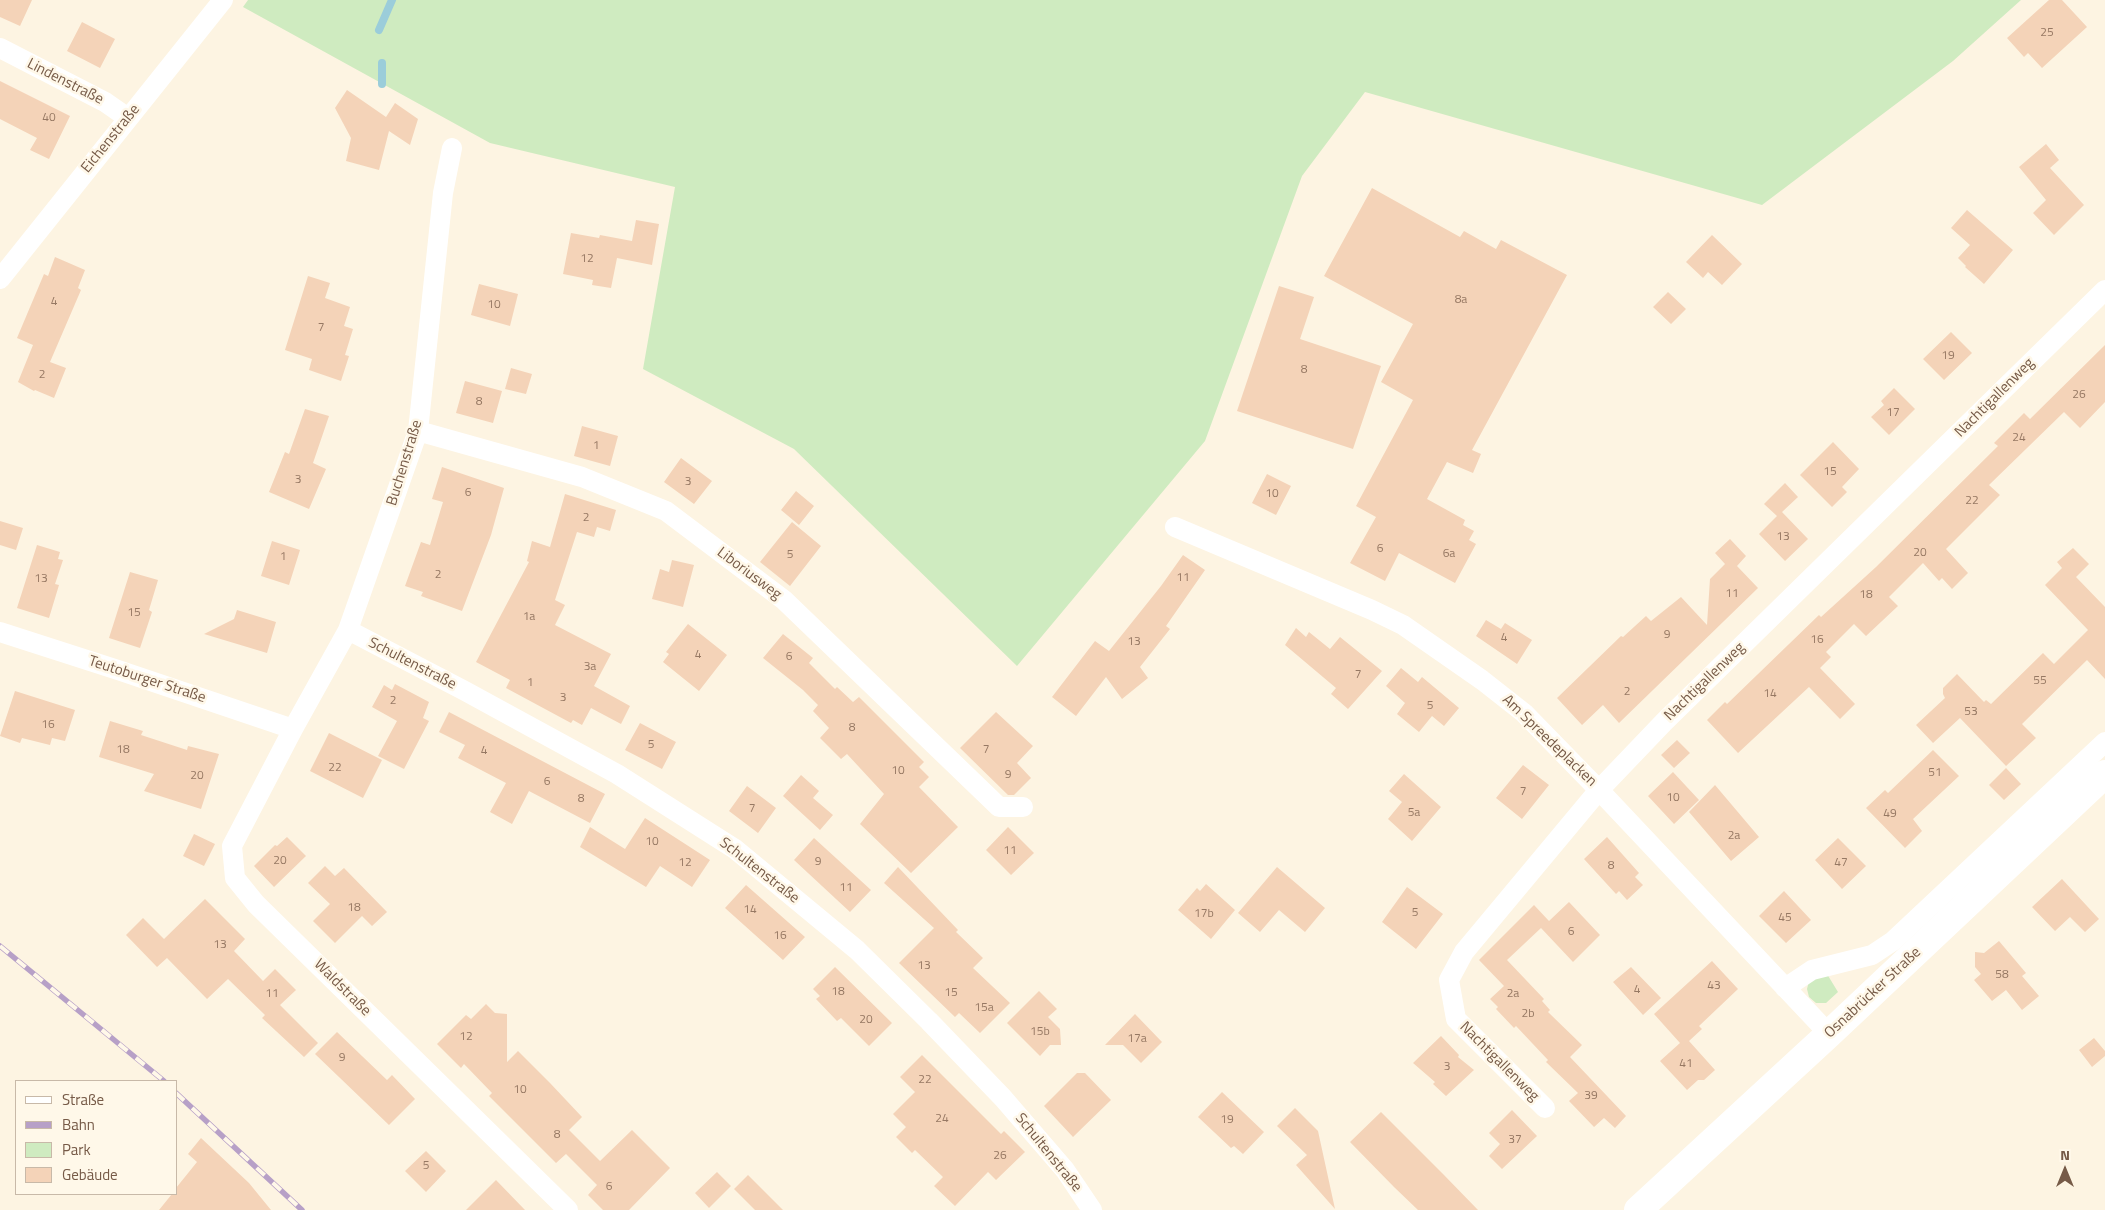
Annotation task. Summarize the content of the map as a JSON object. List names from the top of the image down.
{
  "streets": {
    "main road": ["Osnabrücker Straße"],
    "street": [
      "Lindenstraße",
      "Eichenstraße",
      "Nachtigallenweg",
      "Buchenstraße",
      "Liboriusweg",
      "Schultenstraße",
      "Teutoburger Straße",
      "Am Spreedeplacken",
      "Waldstraße"
    ]
  },
  "crossings": [
    ["Lindenstraße", "Eichenstraße"],
    ["Nachtigallenweg", "Am Spreedeplacken"],
    ["Buchenstraße", "Liboriusweg"],
    ["Buchenstraße", "Schultenstraße"],
    ["Buchenstraße", "Teutoburger Straße"],
    ["Buchenstraße", "Waldstraße"],
    ["Teutoburger Straße", "Waldstraße"],
    ["Am Spreedeplacken", "Osnabrücker Straße"]
  ],
  "house_numbers": [
    "25",
    "40",
    "12",
    "8a",
    "4",
    "10",
    "7",
    "19",
    "8",
    "2",
    "26",
    "8",
    "17",
    "24",
    "1",
    "15",
    "3",
    "3",
    "6",
    "10",
    "22",
    "2",
    "13",
    "6",
    "20",
    "6a",
    "5",
    "1",
    "2",
    "11",
    "13",
    "11",
    "18",
    "15",
    "1a",
    "9",
    "4",
    "16",
    "13",
    "4",
    "6",
    "3a",
    "7",
    "55",
    "1",
    "2",
    "14",
    "3",
    "2",
    "5",
    "53",
    "16",
    "8",
    "5",
    "18",
    "7",
    "4",
    "22",
    "10",
    "51",
    "9",
    "20",
    "6",
    "7",
    "10",
    "8",
    "7",
    "5a",
    "49",
    "2a",
    "10",
    "11",
    "20",
    "9",
    "12",
    "47",
    "8",
    "11",
    "18",
    "14",
    "5",
    "17b",
    "45",
    "6",
    "16",
    "13",
    "13",
    "58",
    "43",
    "4",
    "18",
    "15",
    "11",
    "2a",
    "15a",
    "2b",
    "20",
    "15b",
    "12",
    "17a",
    "9",
    "41",
    "3",
    "22",
    "10",
    "39",
    "24",
    "19",
    "8",
    "37",
    "26",
    "5",
    "6"
  ],
  "legend": [
    "Straße",
    "Bahn",
    "Park",
    "Gebäude"
  ],
  "north": "top"
}
